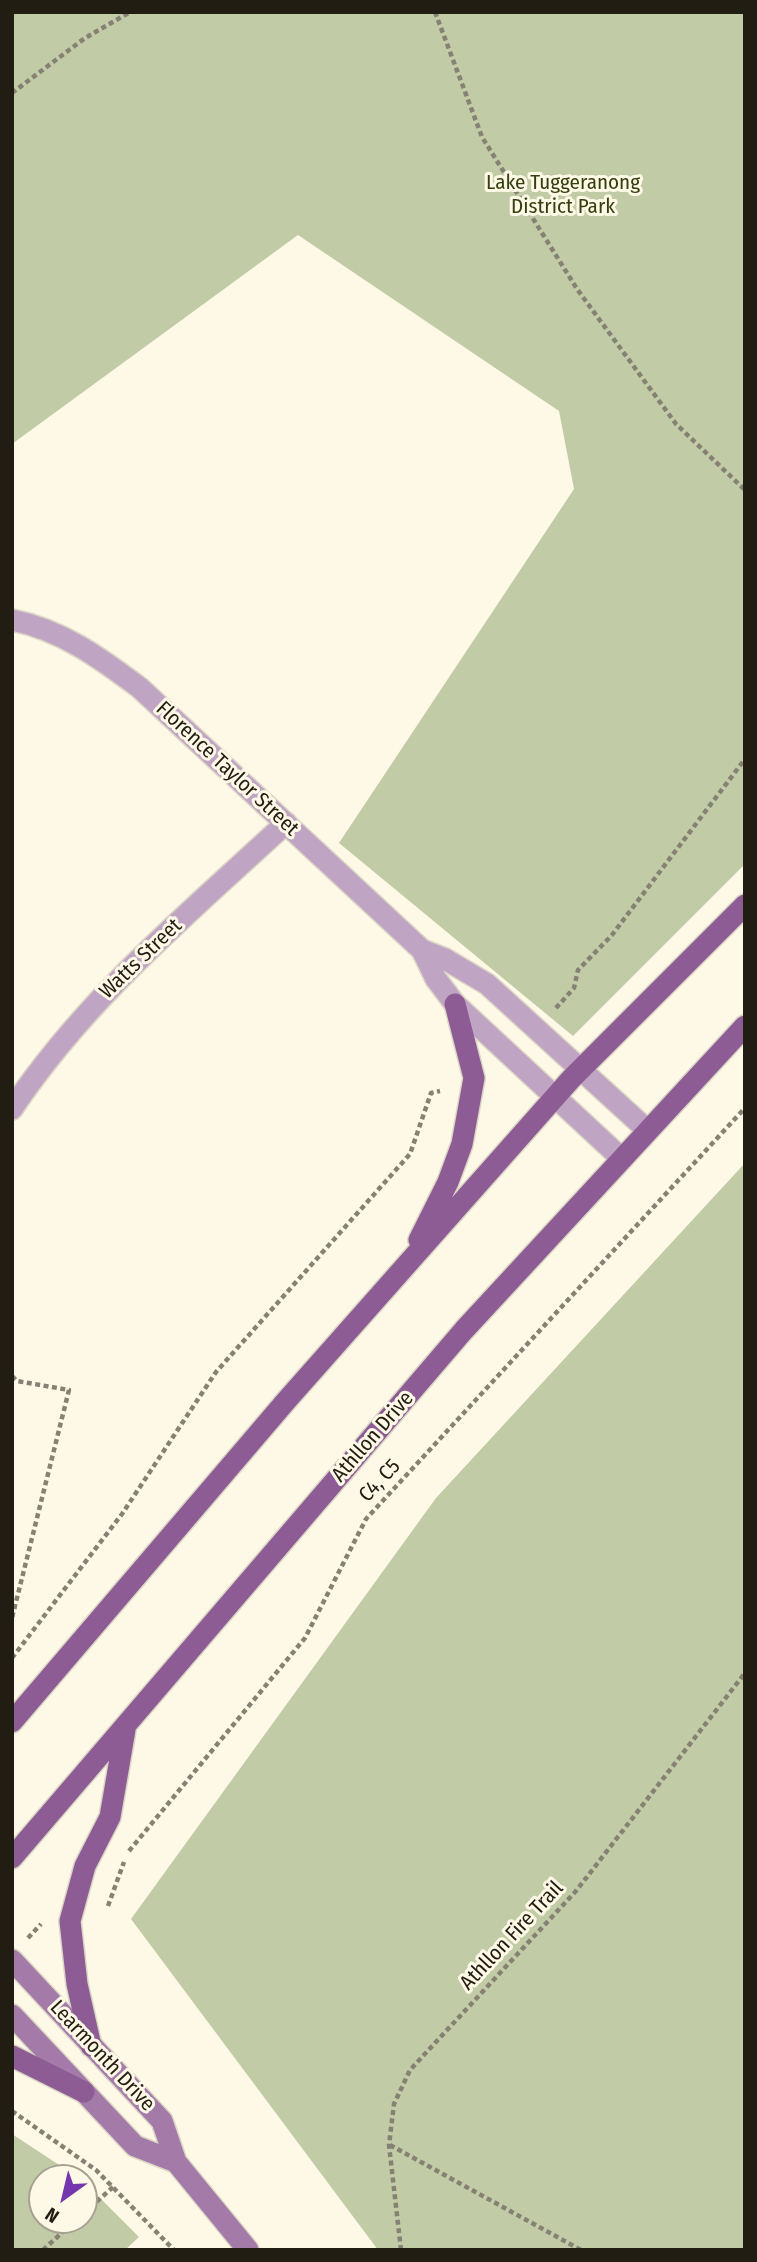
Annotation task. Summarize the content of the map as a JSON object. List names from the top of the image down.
{
  "streets": {
    "main road": ["Athllon Drive"],
    "street": ["Florence Taylor Street", "Watts Street", "Learmonth Drive"],
    "path": ["C4, C5", "Athllon Fire Trail"]
  },
  "crossings": [
    ["Florence Taylor Street", "Watts Street"],
    ["Florence Taylor Street", "Athllon Drive"]
  ],
  "parks": ["Lake Tuggeranong District Park"],
  "north": "bottom left"
}
